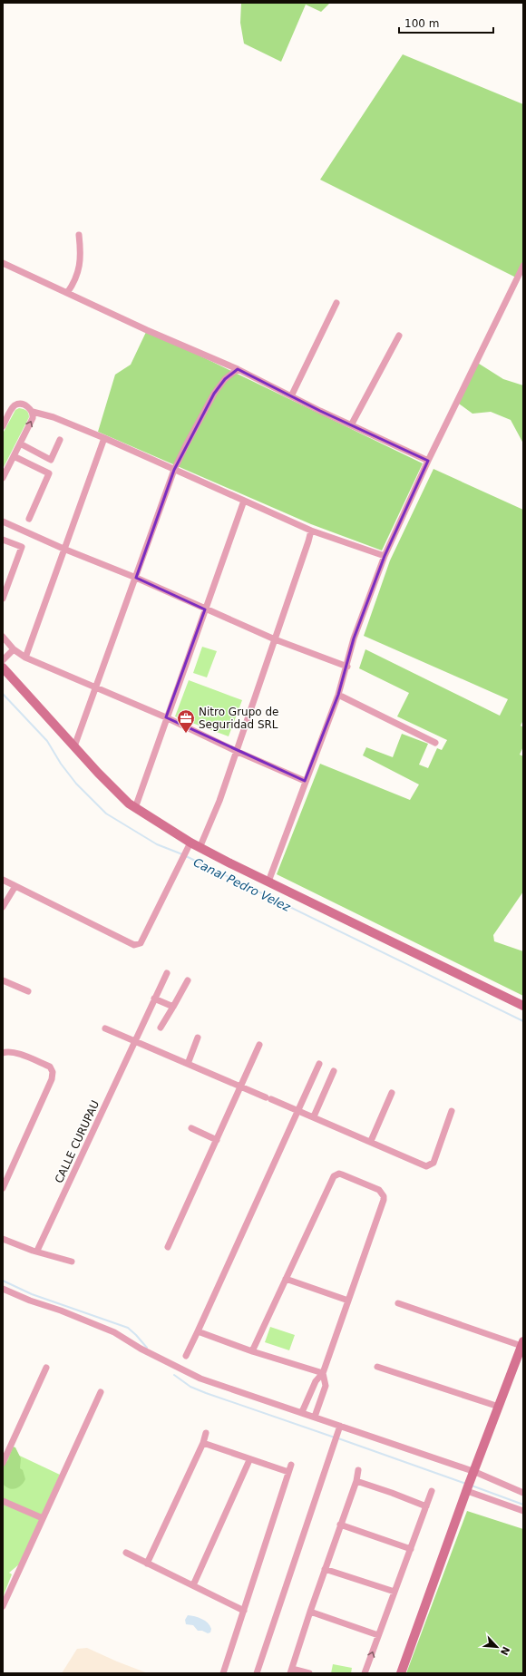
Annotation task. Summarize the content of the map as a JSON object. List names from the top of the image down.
{
  "streets": {
    "street": ["CALLE CURUPAU"]
  },
  "water": ["Canal Pedro Velez"],
  "places": {
    "office": ["Nitro Grupo de Seguridad SRL"]
  },
  "scale_bar": "100 m",
  "north": "bottom right"
}
